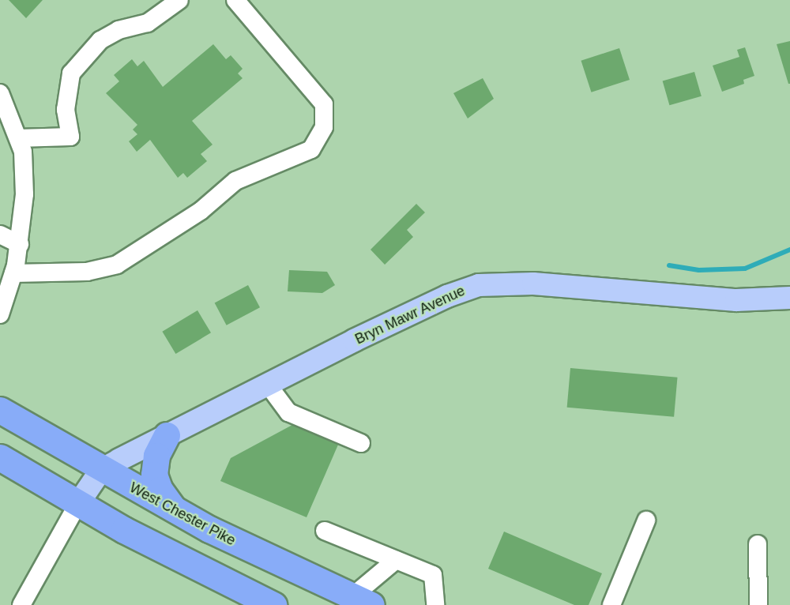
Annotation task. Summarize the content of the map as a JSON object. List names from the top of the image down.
{
  "streets": {
    "highway": ["West Chester Pike"],
    "main road": ["Bryn Mawr Avenue"]
  },
  "crossings": [
    ["Bryn Mawr Avenue", "West Chester Pike"]
  ]
}
